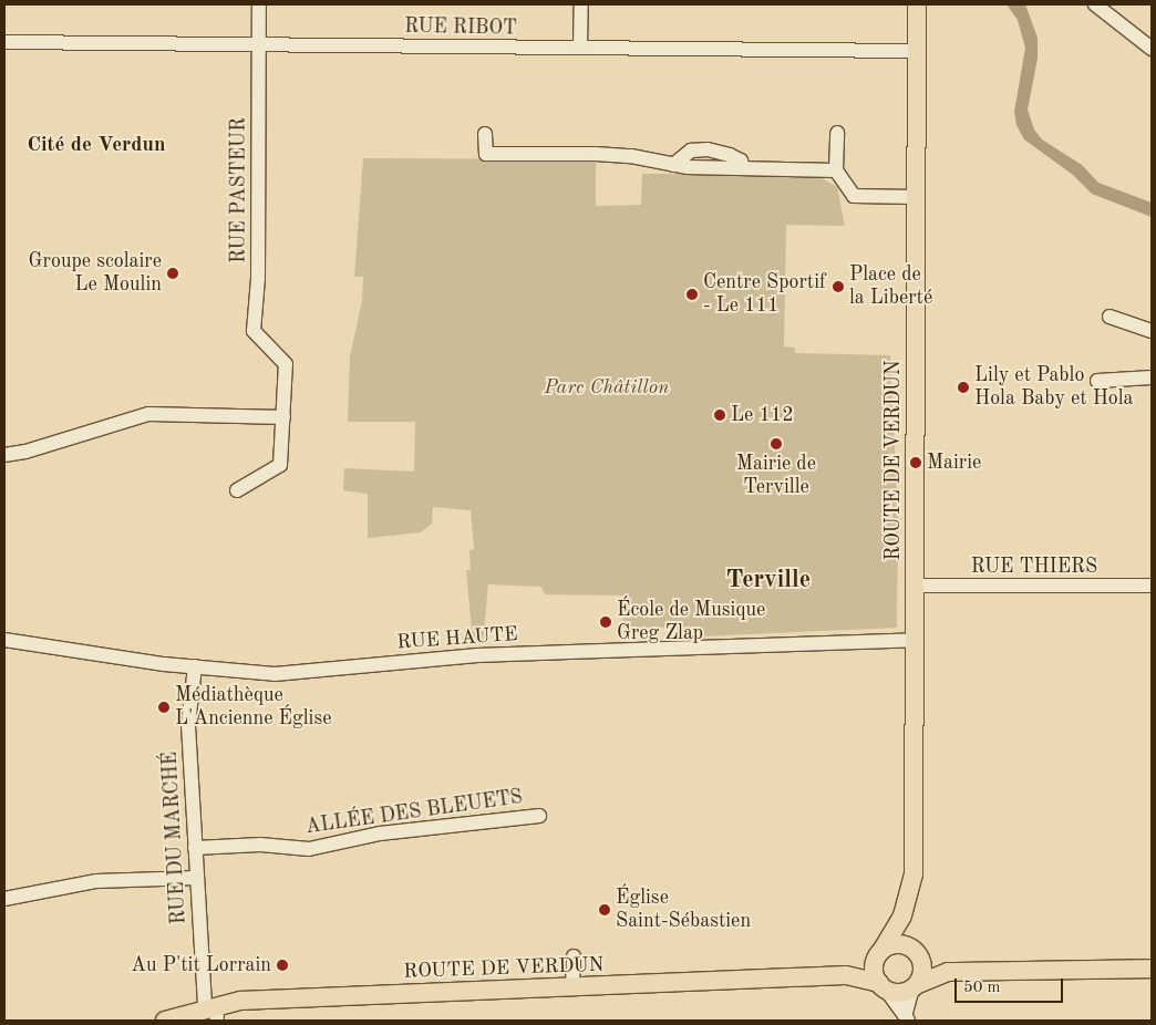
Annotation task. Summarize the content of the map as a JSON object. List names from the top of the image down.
{
  "streets": {
    "main road": ["ROUTE DE VERDUN"],
    "street": [
      "RUE RIBOT",
      "RUE PASTEUR",
      "RUE THIERS",
      "RUE HAUTE",
      "ALLÉE DES BLEUETS",
      "RUE DU MARCHÉ"
    ]
  },
  "crossings": [
    ["RUE RIBOT", "RUE PASTEUR"],
    ["RUE RIBOT", "ROUTE DE VERDUN"],
    ["ROUTE DE VERDUN", "RUE THIERS"],
    ["ROUTE DE VERDUN", "RUE HAUTE"],
    ["ROUTE DE VERDUN", "RUE DU MARCHÉ"],
    ["RUE HAUTE", "RUE DU MARCHÉ"],
    ["ALLÉE DES BLEUETS", "RUE DU MARCHÉ"]
  ],
  "districts": ["Cité de Verdun", "Terville"],
  "parks": ["Parc Châtillon"],
  "places": [
    "Groupe scolaire Le Moulin",
    "Place de la Liberté",
    "Centre Sportif - Le 111",
    "Lily et Pablo Hola Baby et Hola",
    "Le 112",
    "Mairie de Terville",
    "Mairie",
    "École de Musique Greg Zlap",
    "Médiathèque L'Ancienne Église",
    "Église Saint-Sébastien",
    "Au P'tit Lorrain"
  ],
  "scale_bar": "50 m"
}
